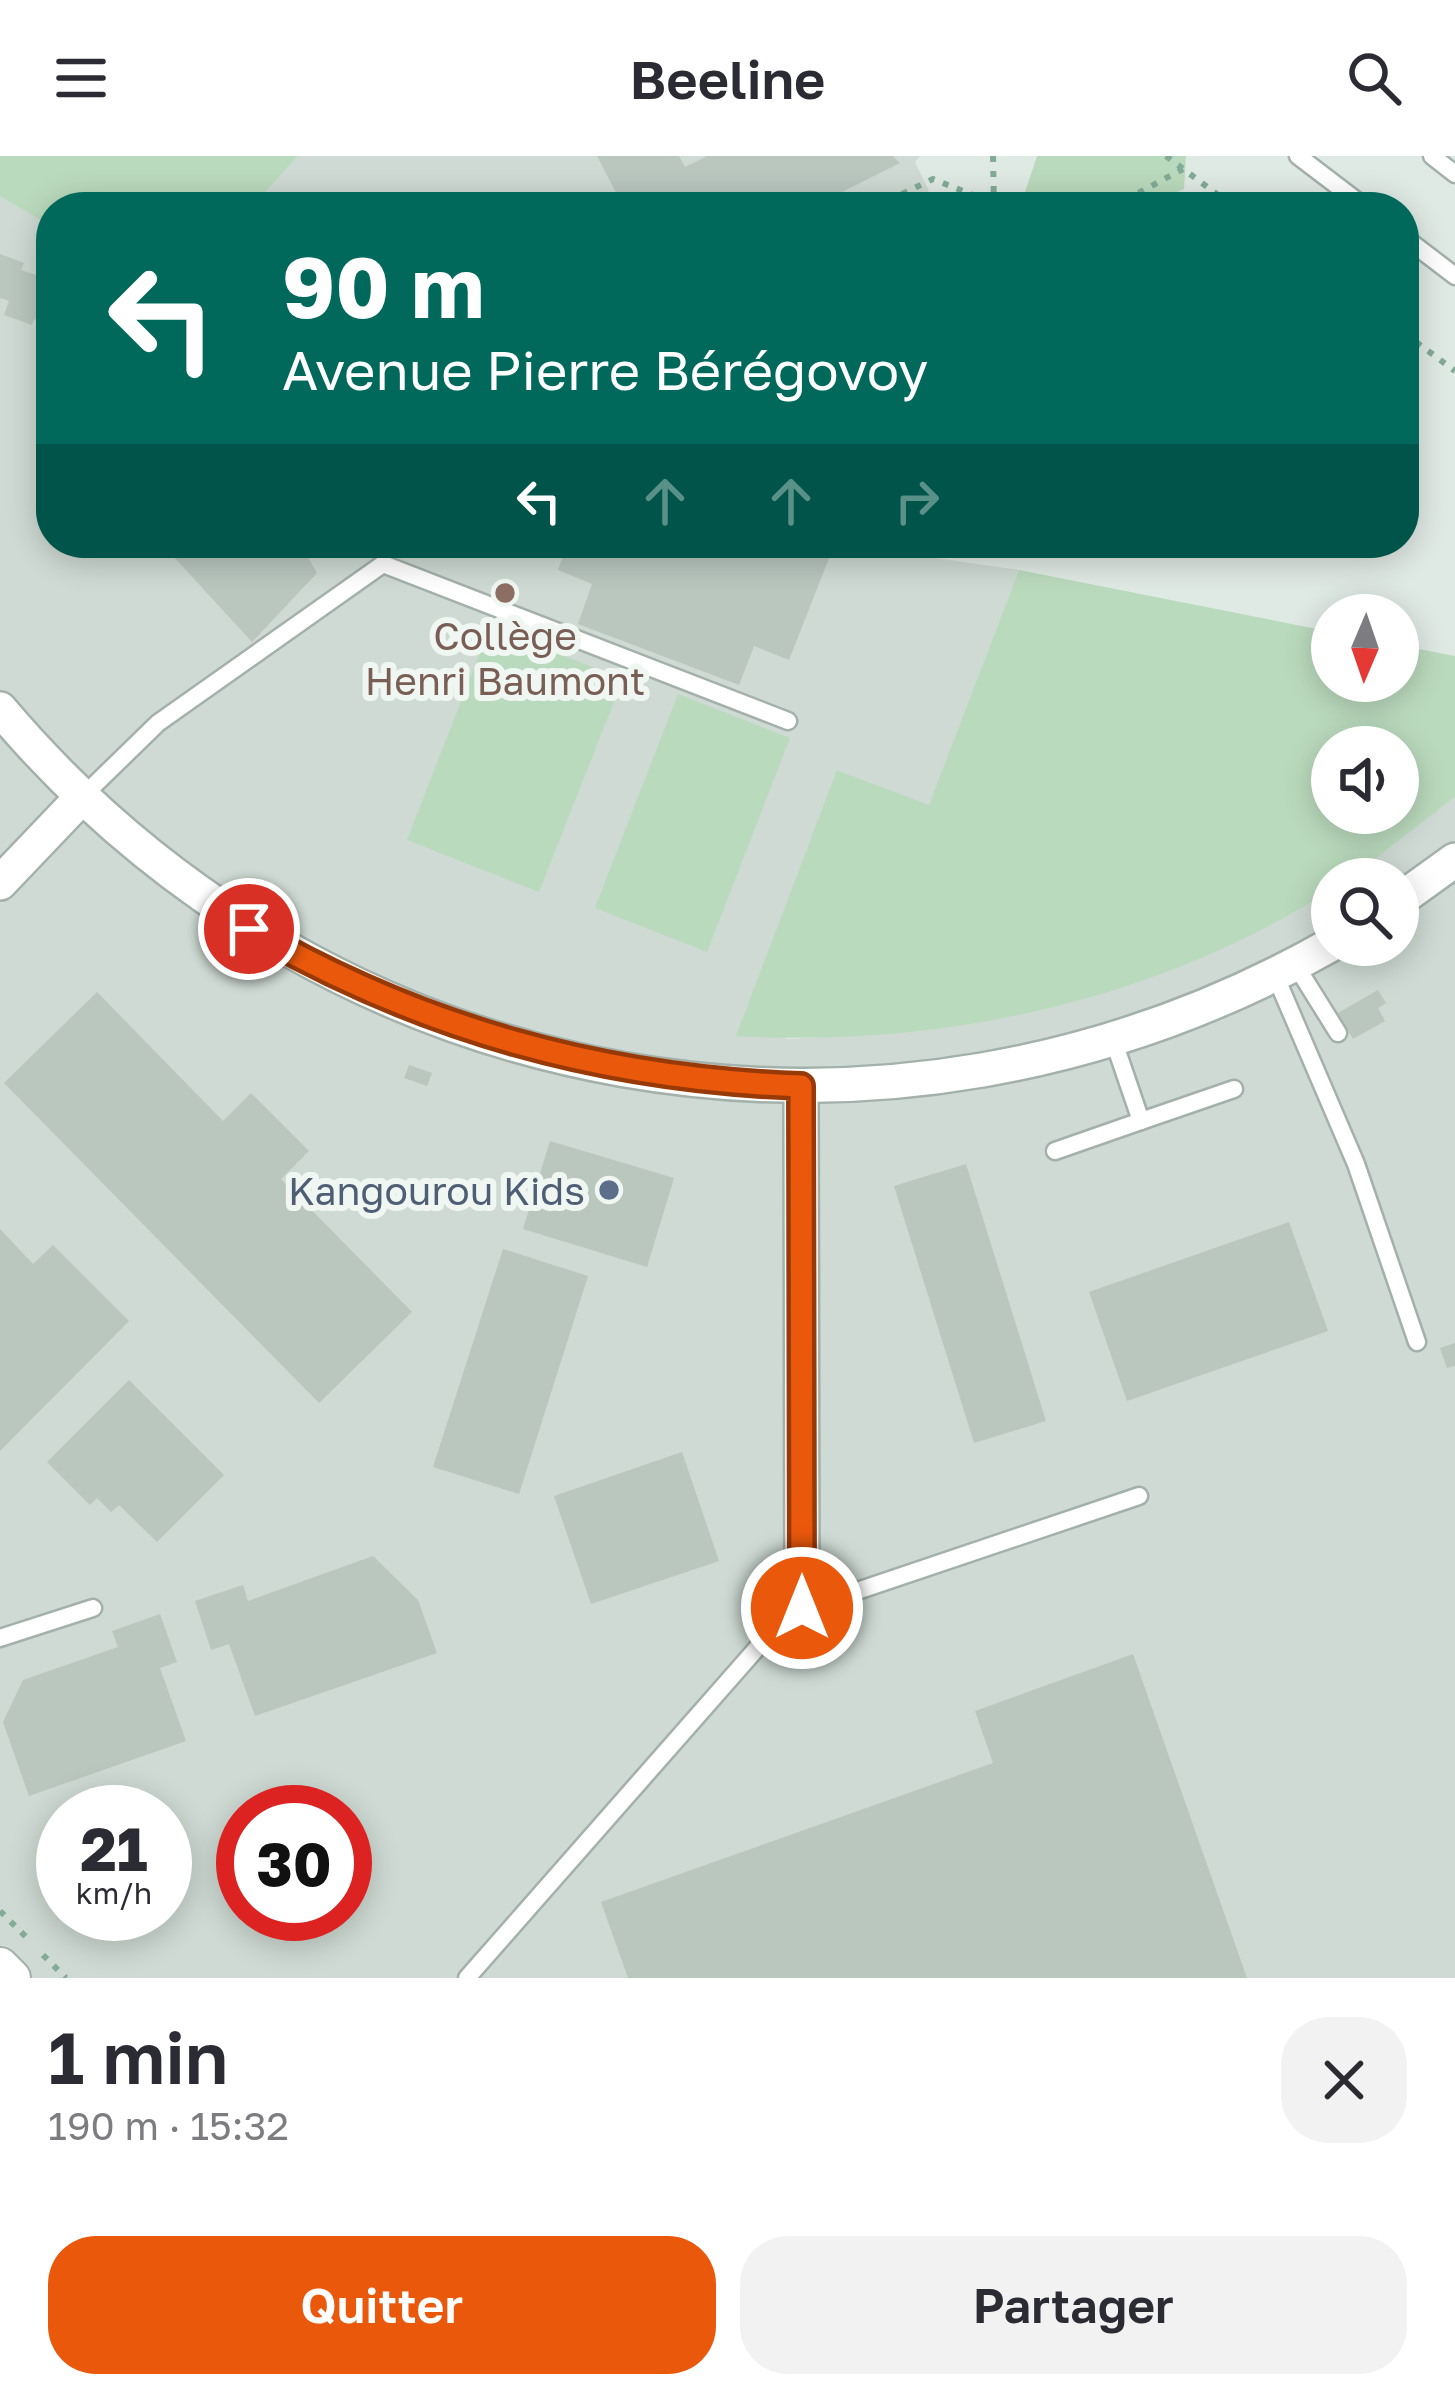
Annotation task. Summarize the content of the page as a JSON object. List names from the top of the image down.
{
  "places": ["Collège Henri Baumont", "Kangourou Kids"],
  "north": "bottom",
  "page": {
    "header": "Beeline",
    "turn": ["90 m", "Avenue Pierre Bérégovoy"],
    "speed": "21 km/h",
    "limit": "30",
    "heading": ["1 min", "190 m · 15:32"],
    "buttons": ["Quitter", "Partager"]
  }
}
